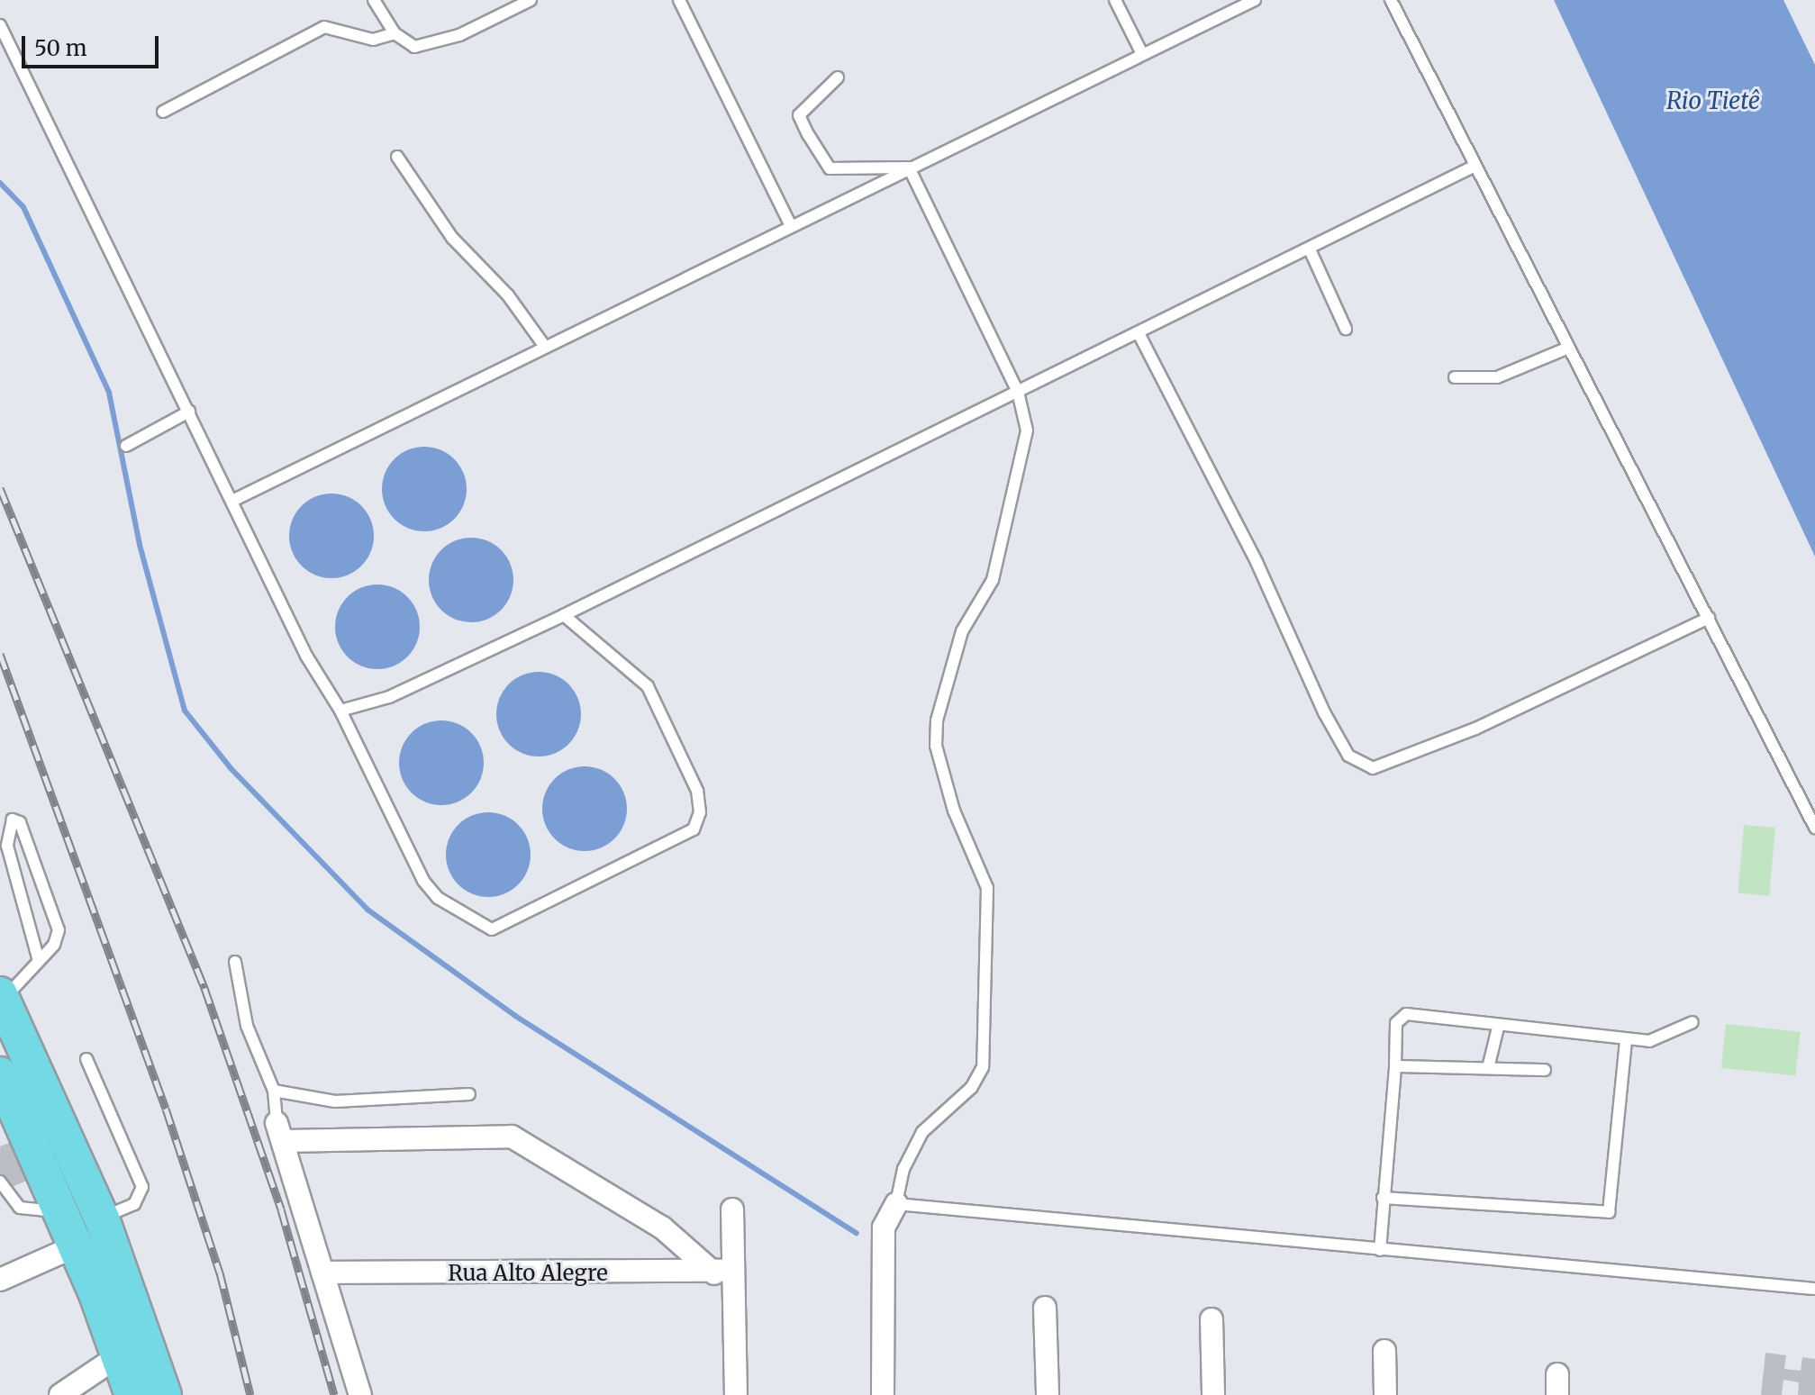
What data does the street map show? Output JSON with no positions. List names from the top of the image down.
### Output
{
  "streets": {
    "street": ["Rua Alto Alegre"]
  },
  "water": ["Rio Tietê"],
  "scale_bar": "50 m"
}
